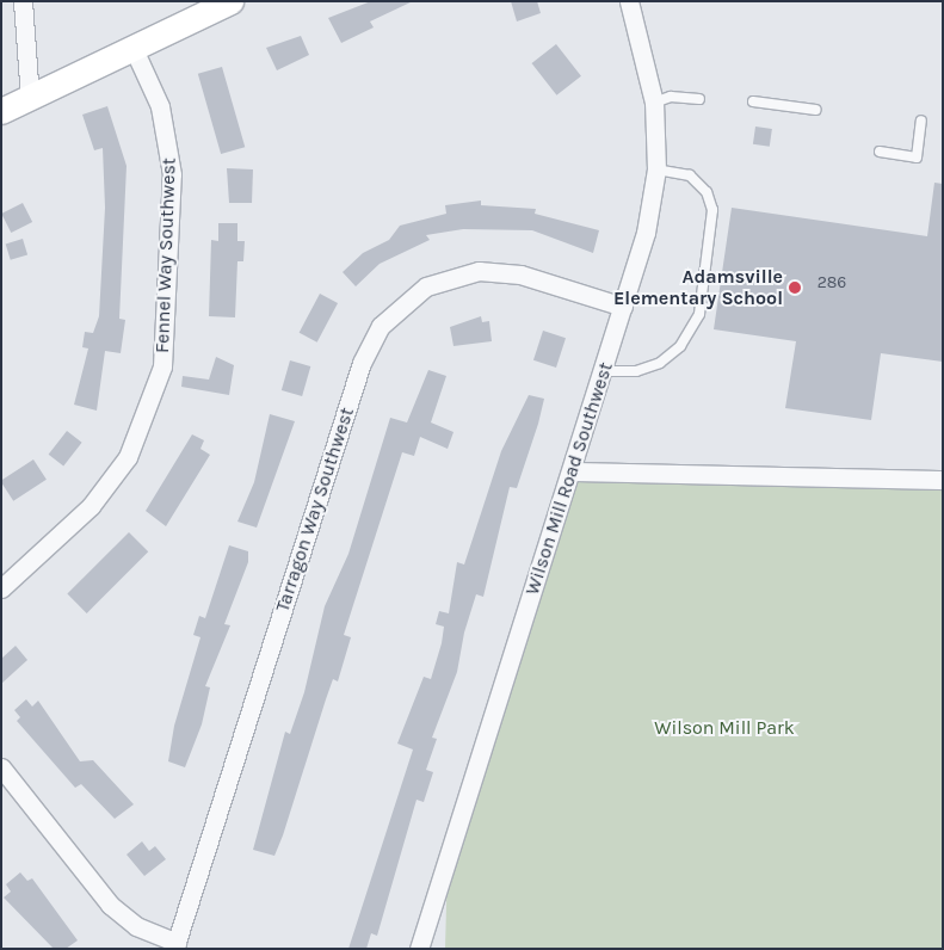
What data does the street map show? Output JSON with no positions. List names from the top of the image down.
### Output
{
  "streets": {
    "street": ["Fennel Way Southwest", "Wilson Mill Road Southwest", "Tarragon Way Southwest"]
  },
  "crossings": [
    ["Wilson Mill Road Southwest", "Tarragon Way Southwest"]
  ],
  "parks": ["Wilson Mill Park"],
  "places": ["Adamsville Elementary School"],
  "house_numbers": ["286"]
}
